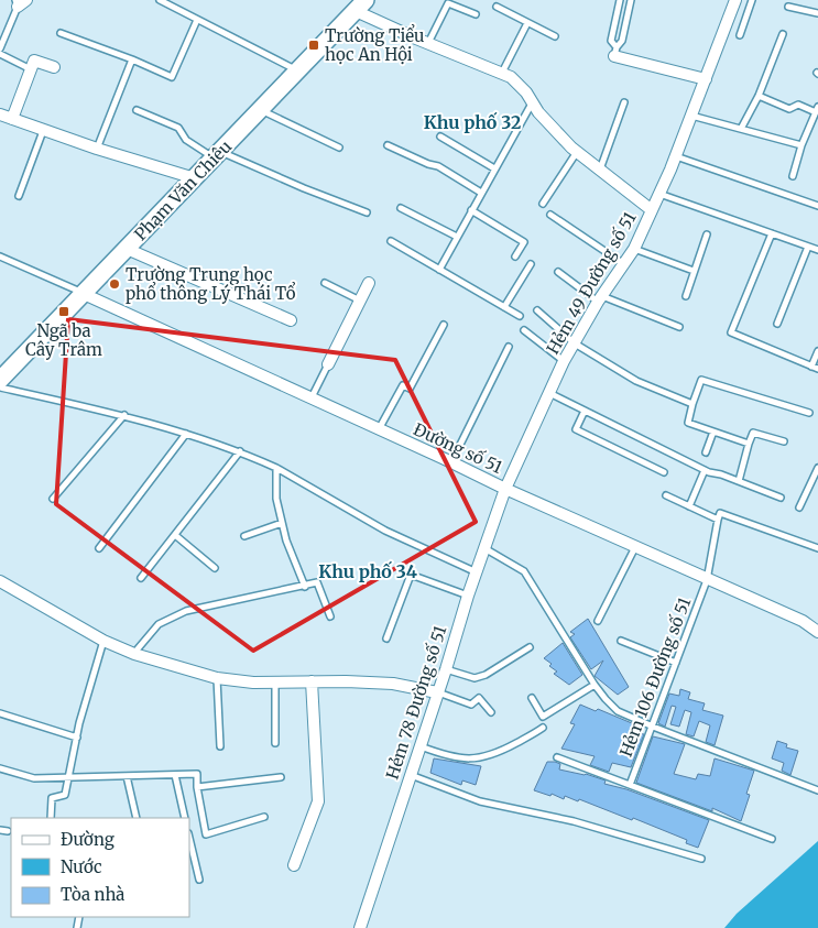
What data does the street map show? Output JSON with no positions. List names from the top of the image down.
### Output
{
  "streets": {
    "main road": ["Phạm Văn Chiêu"],
    "street": ["Hẻm 49 Đường số 51", "Đường số 51", "Hẻm 78 Đường số 51"],
    "lane": ["Hẻm 106 Đường số 51"]
  },
  "crossings": [
    ["Phạm Văn Chiêu", "Đường số 51"],
    ["Hẻm 49 Đường số 51", "Đường số 51"],
    ["Hẻm 49 Đường số 51", "Hẻm 78 Đường số 51"],
    ["Đường số 51", "Hẻm 106 Đường số 51"],
    ["Đường số 51", "Hẻm 78 Đường số 51"]
  ],
  "districts": ["Khu phố 32", "Khu phố 34"],
  "places": {
    "transit": ["Trường Tiểu học An Hội", "Ngã ba Cây Trâm"],
    "other": ["Trường Trung học phổ thông Lý Thái Tổ"]
  },
  "legend": ["Đường", "Nước", "Tòa nhà"]
}
